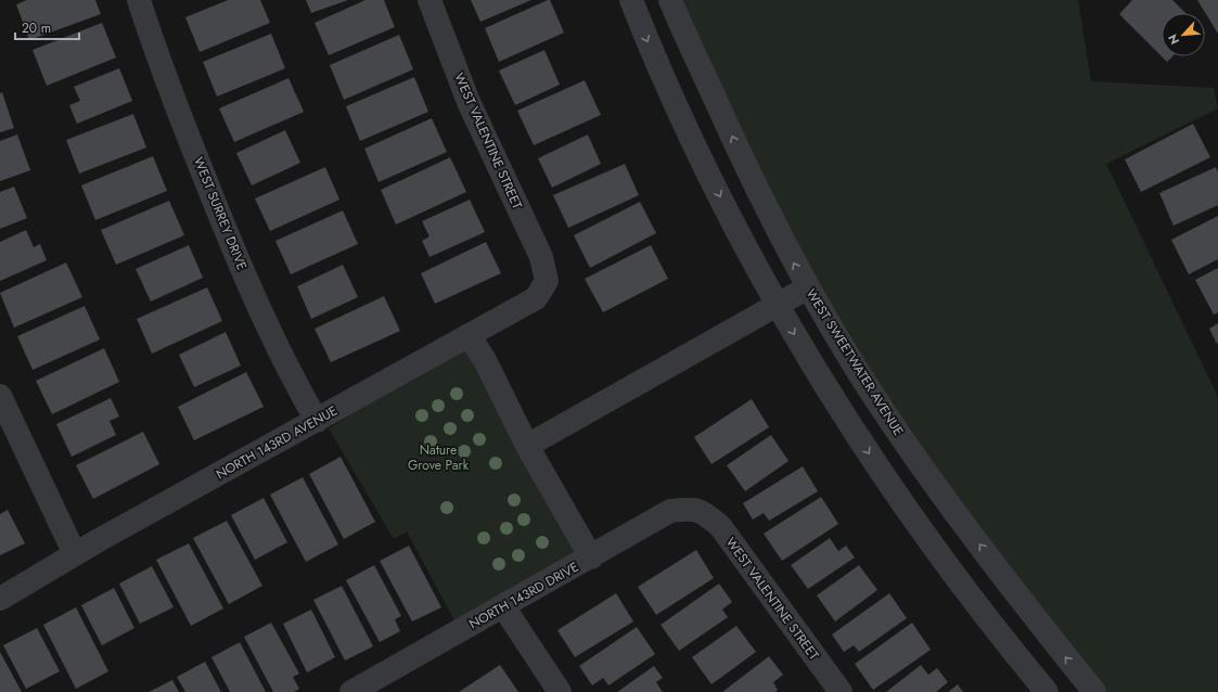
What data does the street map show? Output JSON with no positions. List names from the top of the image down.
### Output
{
  "streets": {
    "street": [
      "WEST VALENTINE STREET",
      "WEST SURREY DRIVE",
      "WEST SWEETWATER AVENUE",
      "NORTH 143RD AVENUE",
      "NORTH 143RD DRIVE"
    ]
  },
  "crossings": [
    ["WEST VALENTINE STREET", "NORTH 143RD AVENUE"],
    ["WEST VALENTINE STREET", "NORTH 143RD DRIVE"],
    ["WEST SURREY DRIVE", "NORTH 143RD AVENUE"]
  ],
  "parks": ["Nature Grove Park"],
  "scale_bar": "20 m",
  "north": "bottom left"
}
